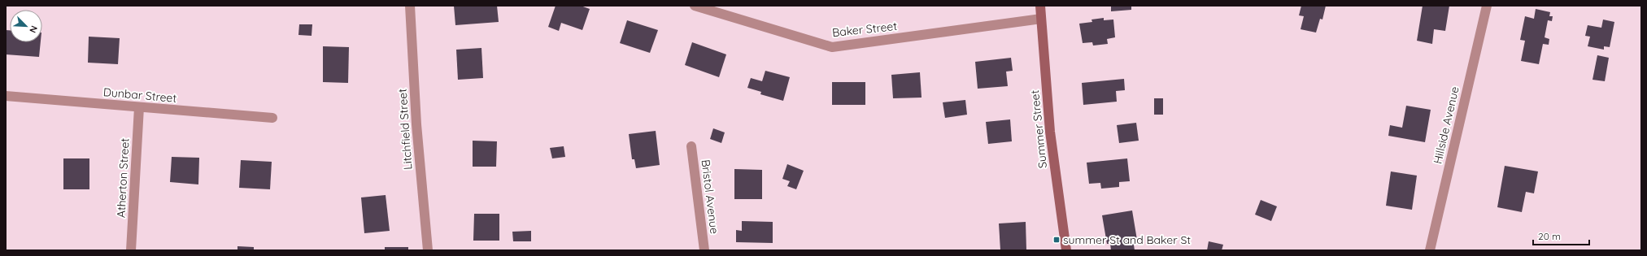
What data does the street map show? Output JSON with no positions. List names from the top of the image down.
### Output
{
  "streets": {
    "street": [
      "Baker Street",
      "Dunbar Street",
      "Hillside Avenue",
      "Litchfield Street",
      "Summer Street",
      "Atherton Street",
      "Bristol Avenue"
    ]
  },
  "crossings": [
    ["Baker Street", "Summer Street"],
    ["Dunbar Street", "Atherton Street"]
  ],
  "places": {
    "transit": ["summer St and Baker St"]
  },
  "scale_bar": "20 m",
  "north": "bottom right"
}
